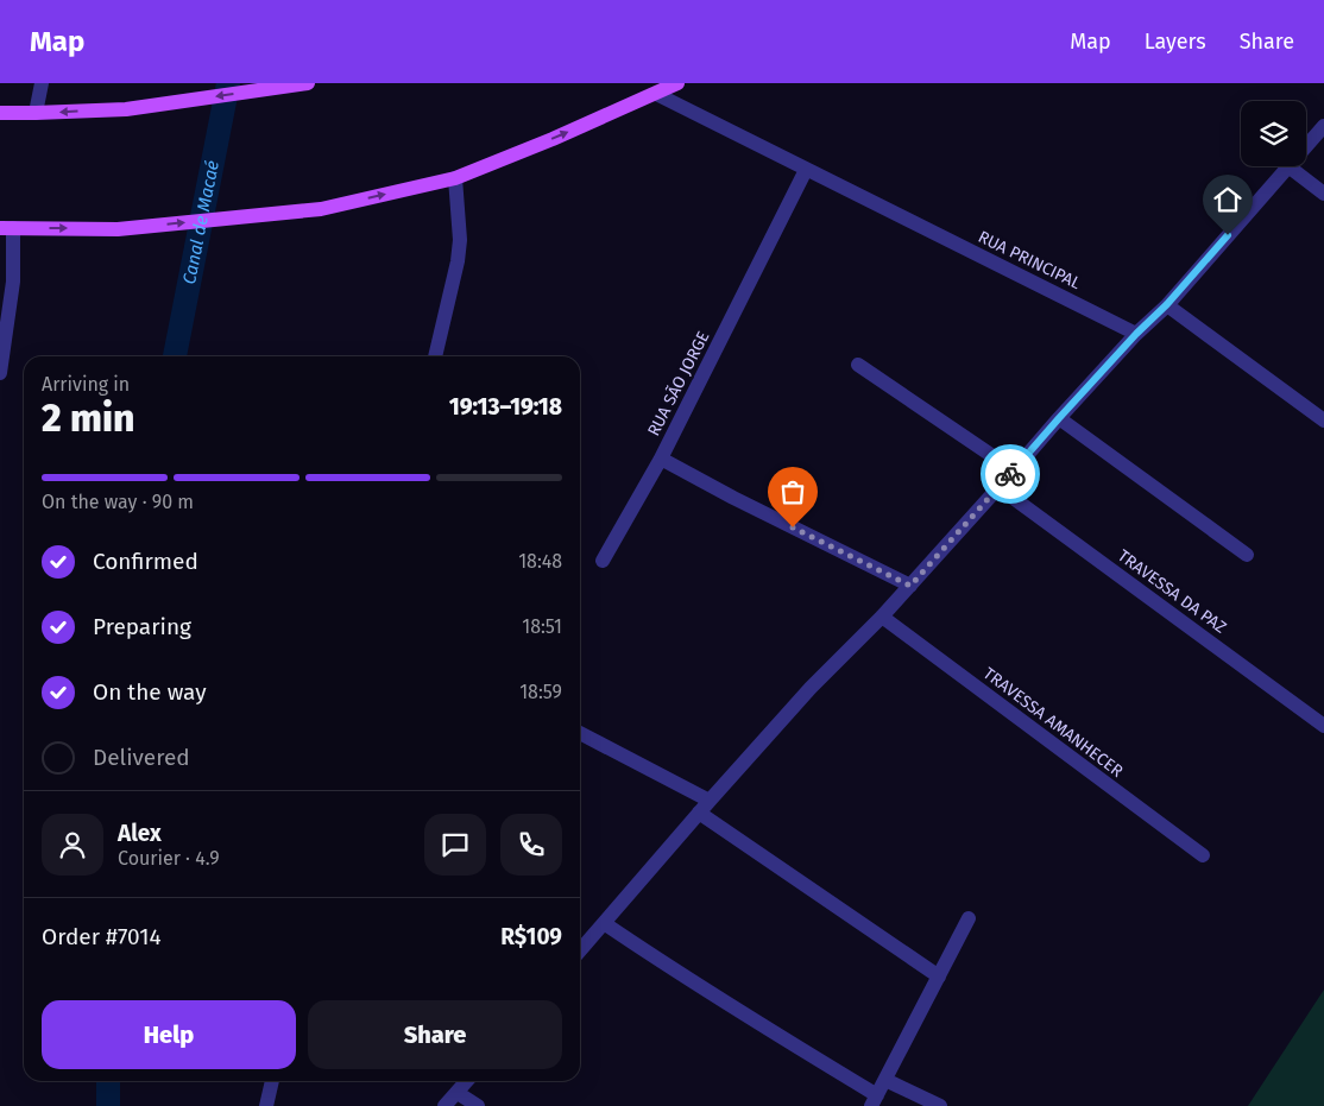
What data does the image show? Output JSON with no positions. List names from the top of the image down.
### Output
{
  "streets": {
    "street": [
      "RUA PRINCIPAL",
      "RUA SÃO JORGE",
      "TRAVESSA DA PAZ",
      "TRAVESSA AMANHECER"
    ]
  },
  "crossings": [
    ["RUA PRINCIPAL", "RUA SÃO JORGE"]
  ],
  "water": ["Canal de Macaé"],
  "page": {
    "header": "Map",
    "nav": ["Map", "Layers", "Share"],
    "heading": ["2 min", "Arriving in", "19:13–19:18"],
    "panel": [
      "Alex",
      "Courier · 4.9",
      "Order #7014",
      "R$109"
    ],
    "bar": "On the way · 90 m",
    "list": [
      ["Confirmed", "18:48"],
      ["Preparing", "18:51"],
      ["On the way", "18:59"],
      "Delivered"
    ],
    "buttons": ["Help", "Share"]
  }
}
